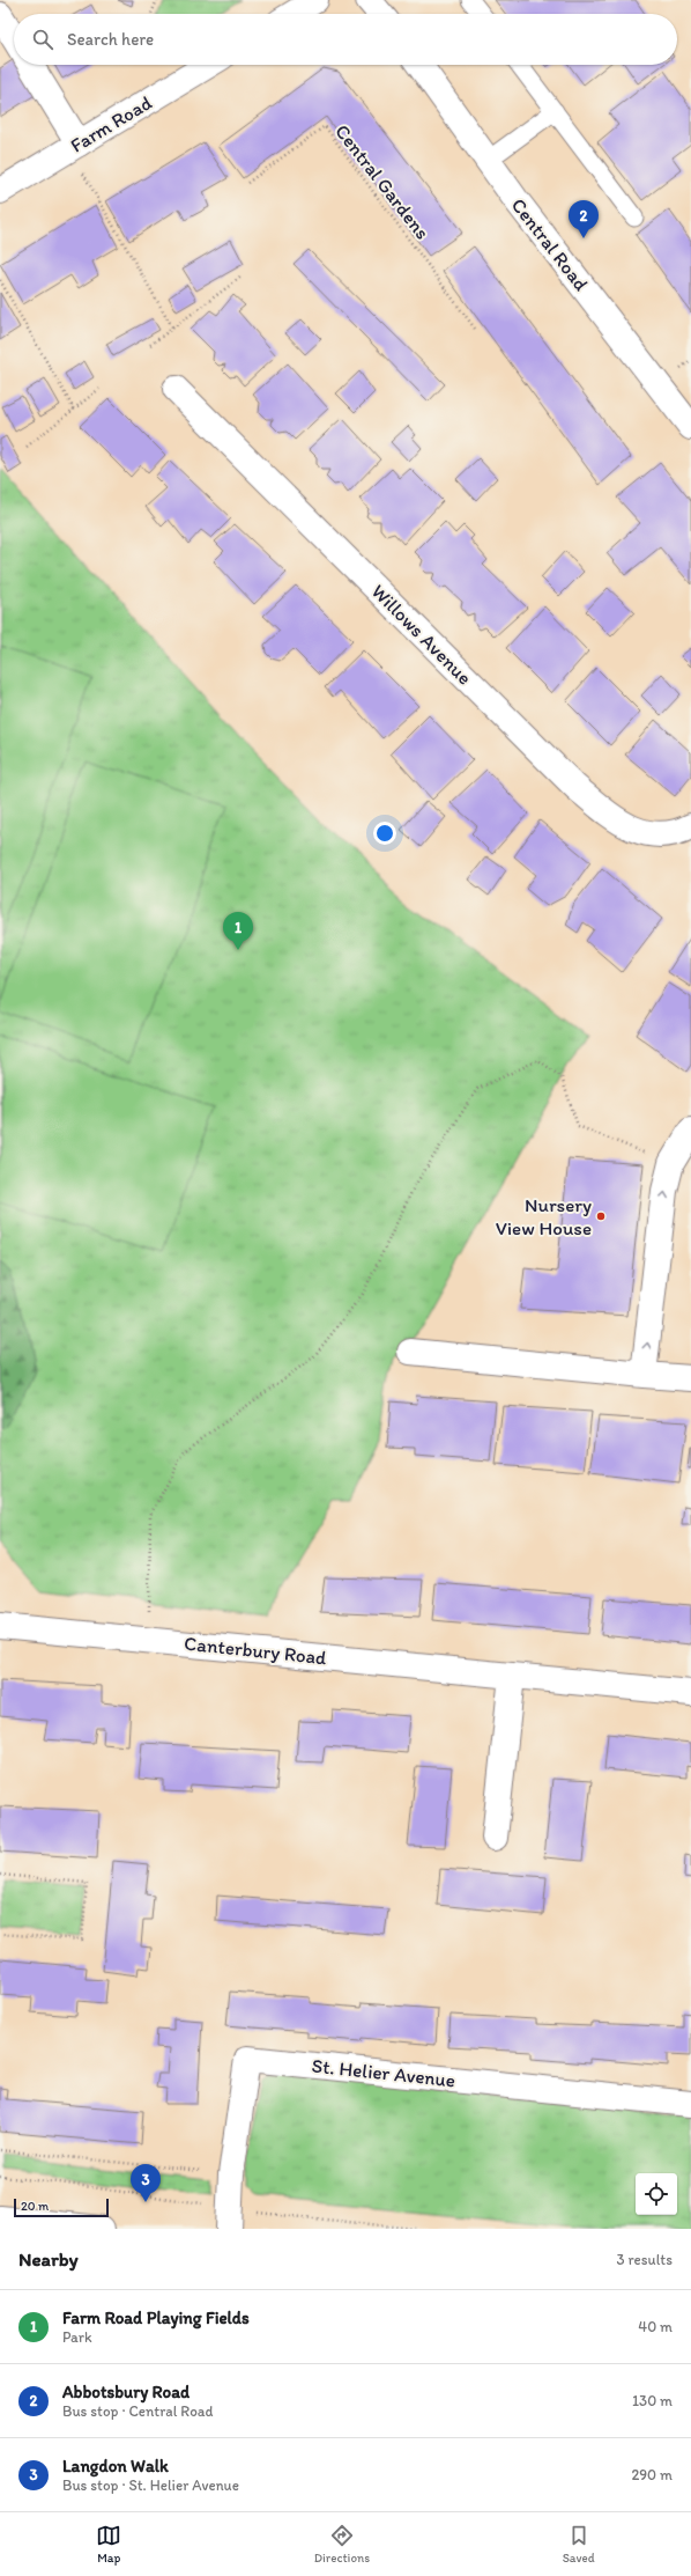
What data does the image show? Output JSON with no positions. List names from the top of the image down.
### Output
{
  "streets": {
    "main road": [
      "Farm Road",
      "Central Road",
      "Willows Avenue",
      "Canterbury Road",
      "St. Helier Avenue"
    ],
    "path": ["Central Gardens"]
  },
  "places": ["Nursery View House"],
  "scale_bar": "20 m",
  "page": {
    "search": "Search here",
    "pins": ["2", "1", "3"],
    "scale": "20 m",
    "heading": ["Nearby", "3 results"],
    "list": [
      {
        "mark": "1",
        "name": "Farm Road Playing Fields",
        "note": "Park",
        "value": "40 m"
      },
      {
        "mark": "2",
        "name": "Abbotsbury Road",
        "note": "Bus stop · Central Road",
        "value": "130 m"
      },
      {
        "mark": "3",
        "name": "Langdon Walk",
        "note": "Bus stop · St. Helier Avenue",
        "value": "290 m"
      }
    ],
    "nav": ["Map", "Directions", "Saved"]
  }
}
